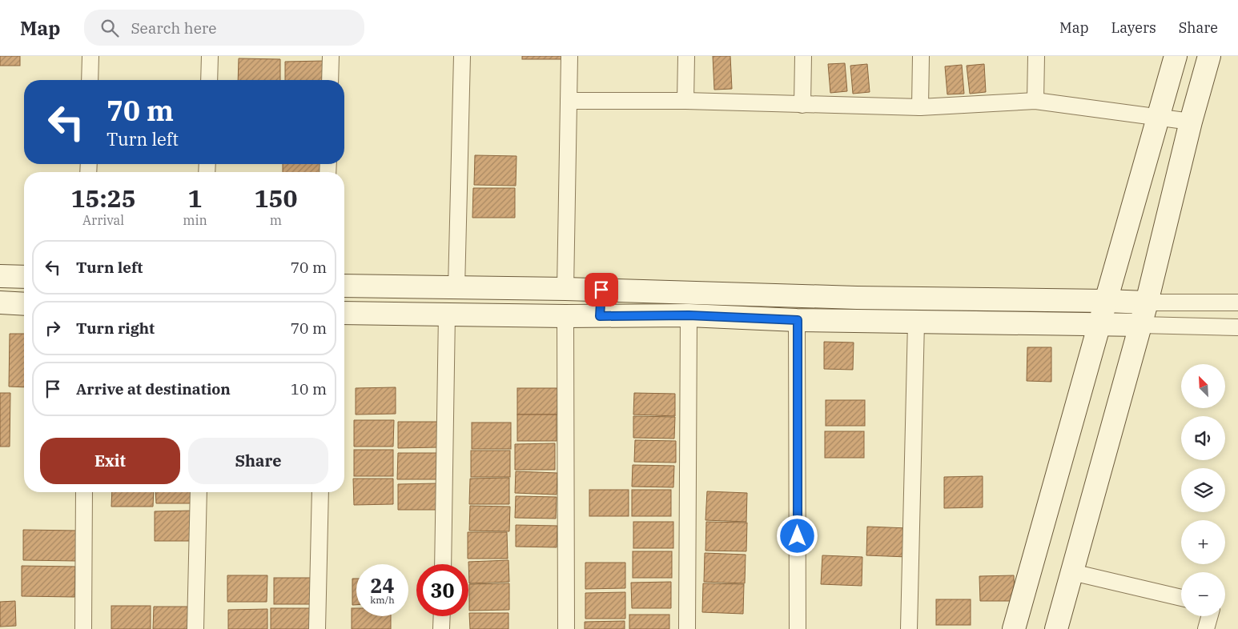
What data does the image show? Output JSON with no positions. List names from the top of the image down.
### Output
{
  "north": "top left",
  "page": {
    "header": "Map",
    "search": "Search here",
    "nav": ["Map", "Layers", "Share"],
    "turn": ["70 m", "Turn left"],
    "eta": [
      "15:25",
      "Arrival",
      "1",
      "min",
      "150",
      "m"
    ],
    "list": [
      {
        "name": "Turn left",
        "value": "70 m"
      },
      {
        "name": "Turn right",
        "value": "70 m"
      },
      {
        "name": "Arrive at destination",
        "value": "10 m"
      }
    ],
    "map_buttons": ["+", "−"],
    "buttons": ["Exit", "Share"],
    "speed": "24 km/h",
    "limit": "30"
  }
}
